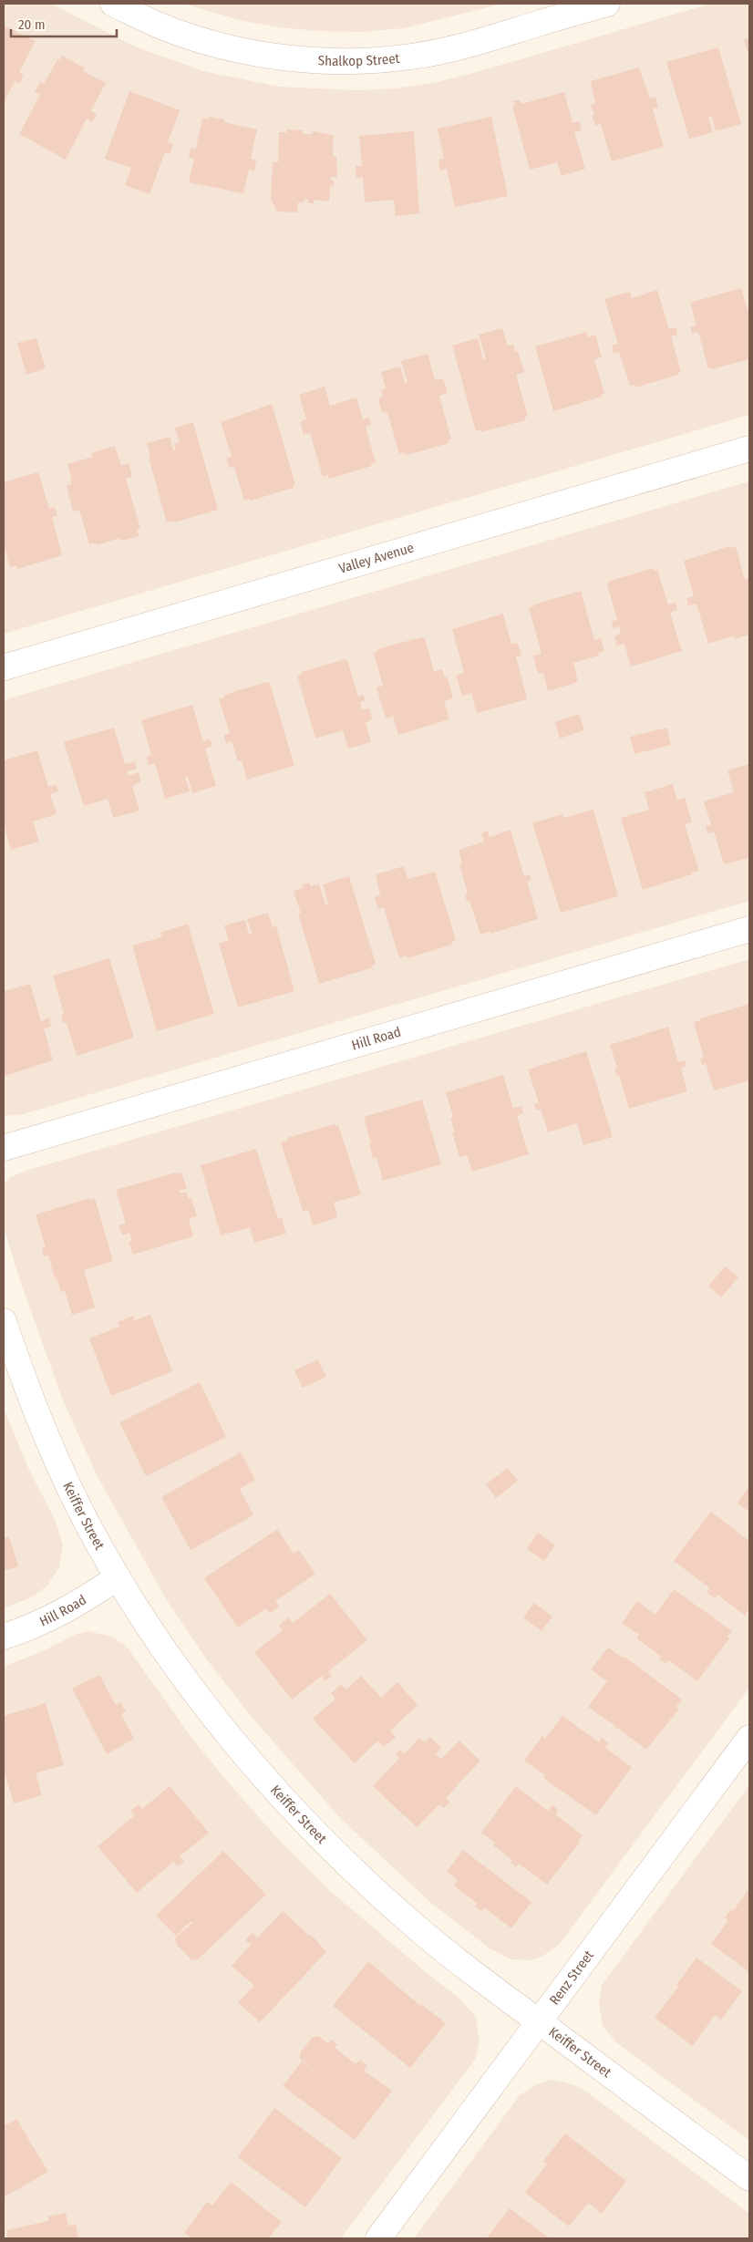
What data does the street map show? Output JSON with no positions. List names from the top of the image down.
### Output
{
  "streets": {
    "street": [
      "Shalkop Street",
      "Valley Avenue",
      "Hill Road",
      "Keiffer Street",
      "Renz Street"
    ]
  },
  "crossings": [
    ["Hill Road", "Keiffer Street"],
    ["Keiffer Street", "Renz Street"]
  ],
  "scale_bar": "20 m"
}
